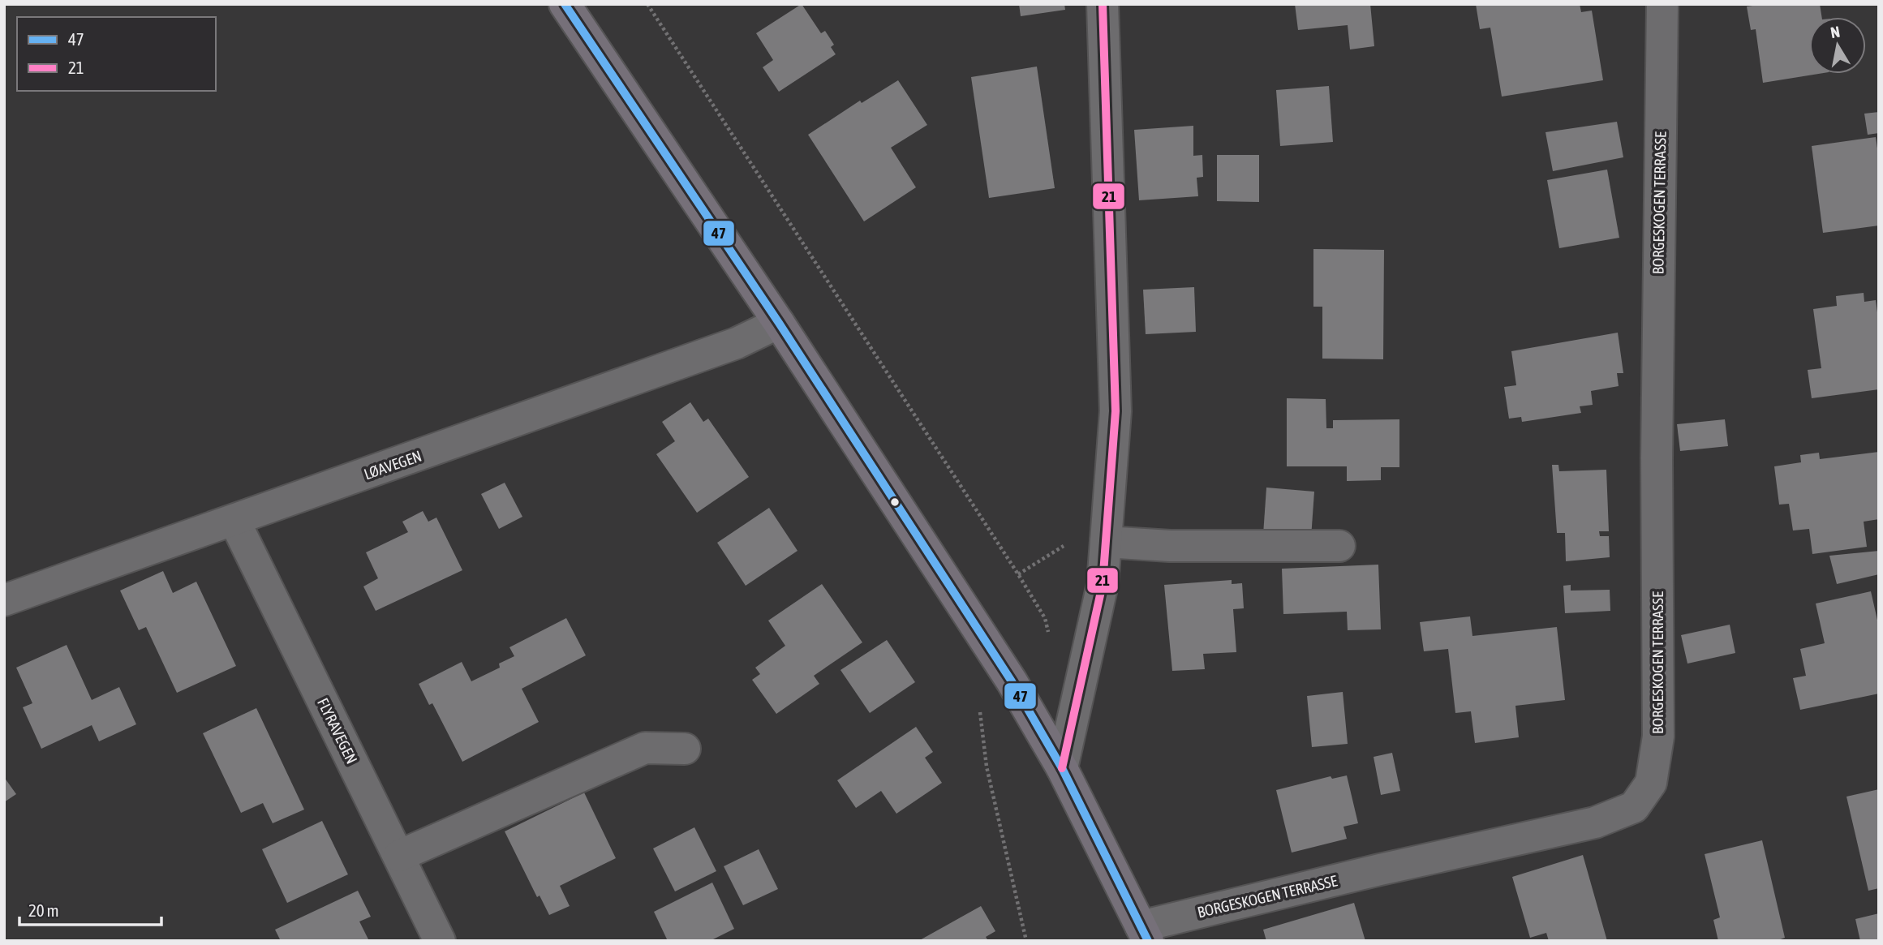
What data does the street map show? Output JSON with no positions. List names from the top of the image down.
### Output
{
  "streets": {
    "street": ["BORGESKOGEN TERRASSE", "LØAVEGEN", "FLYRAVEGEN"]
  },
  "crossings": [
    ["LØAVEGEN", "FLYRAVEGEN"]
  ],
  "lines": ["transit line 47", "transit line 21"],
  "legend": ["47", "21"],
  "scale_bar": "20 m",
  "north": "top"
}
